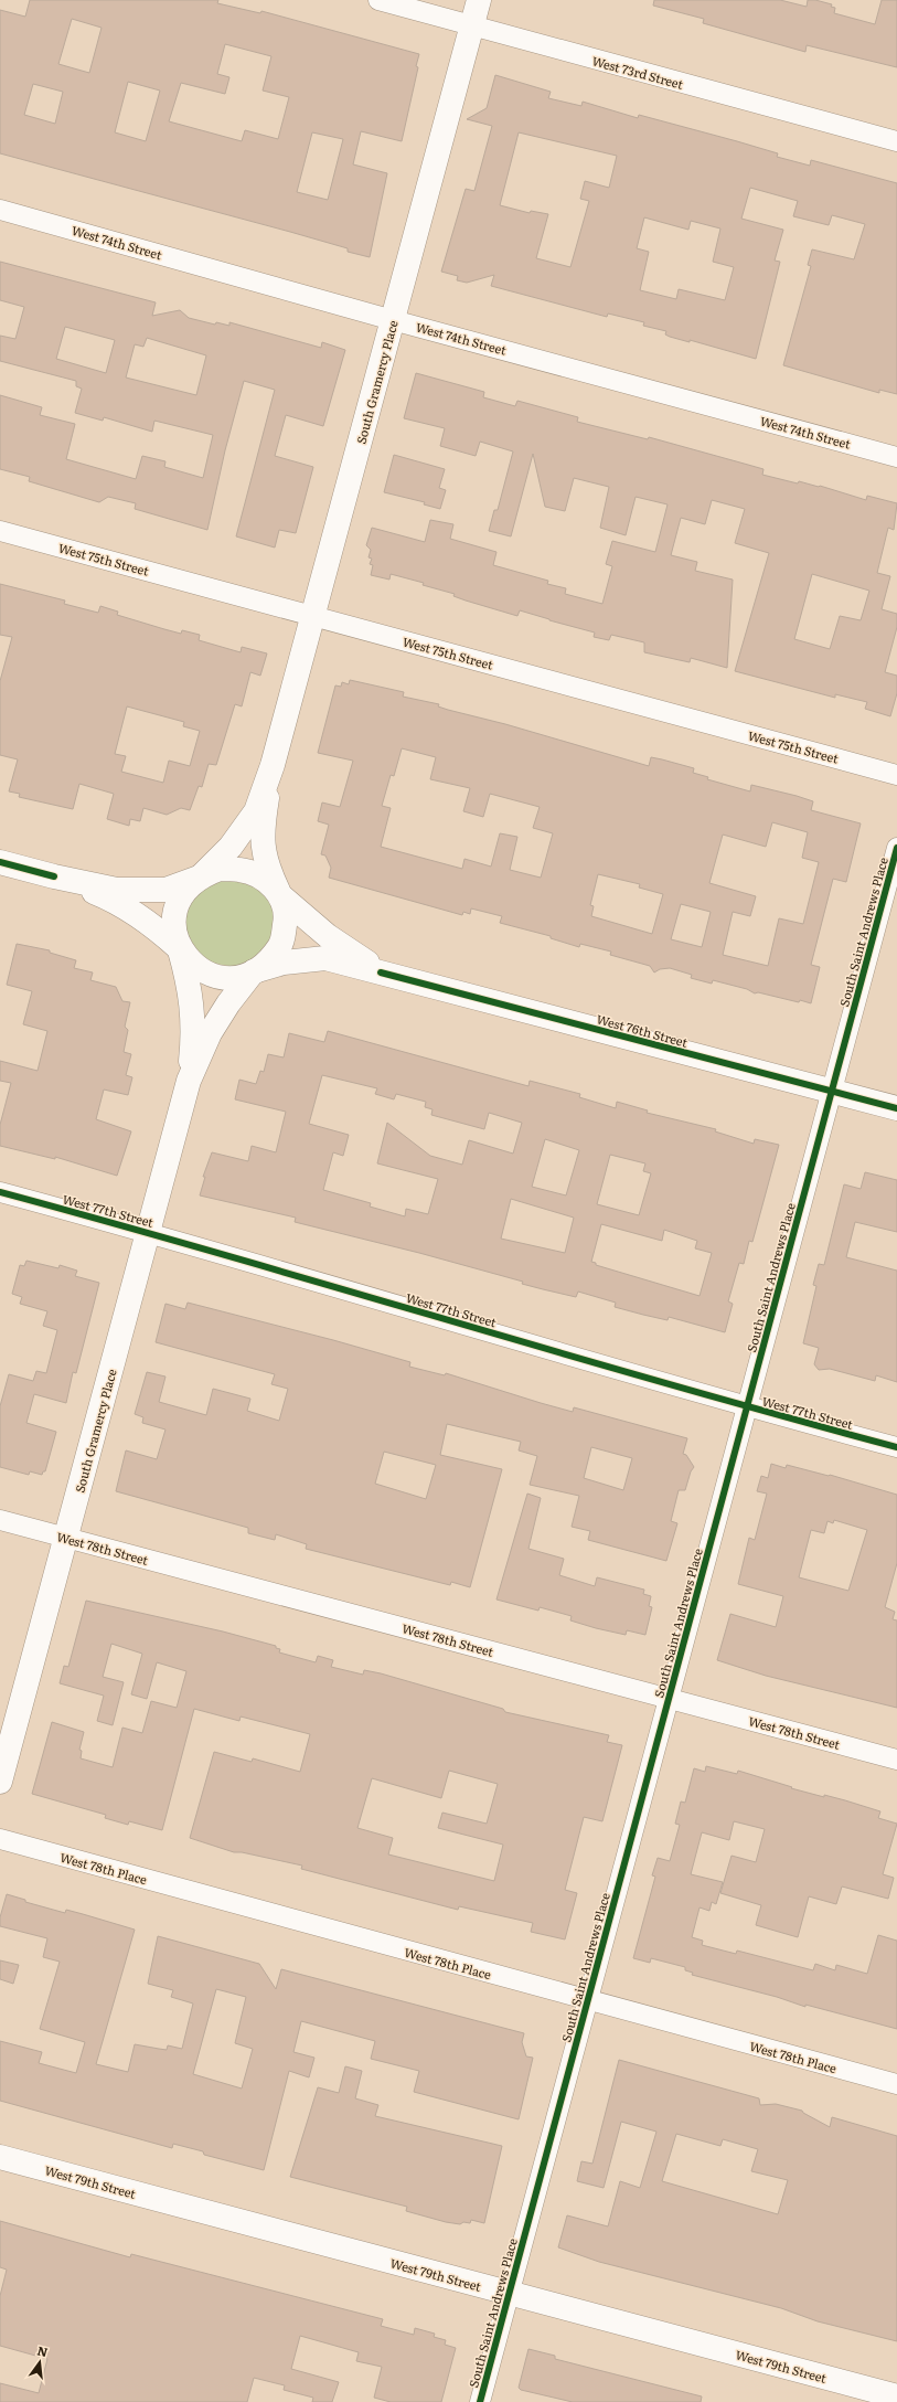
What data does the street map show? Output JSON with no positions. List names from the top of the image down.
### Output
{
  "streets": {
    "street": [
      "West 73rd Street",
      "West 74th Street",
      "South Gramercy Place",
      "West 75th Street",
      "South Saint Andrews Place",
      "West 76th Street",
      "West 77th Street",
      "West 78th Street",
      "West 78th Place",
      "West 79th Street"
    ]
  },
  "crossings": [
    ["West 73rd Street", "South Gramercy Place"],
    ["West 74th Street", "South Gramercy Place"],
    ["South Gramercy Place", "West 75th Street"],
    ["South Gramercy Place", "West 76th Street"],
    ["South Gramercy Place", "West 77th Street"],
    ["South Gramercy Place", "West 78th Street"],
    ["South Saint Andrews Place", "West 76th Street"],
    ["South Saint Andrews Place", "West 77th Street"],
    ["South Saint Andrews Place", "West 78th Street"],
    ["South Saint Andrews Place", "West 78th Place"],
    ["South Saint Andrews Place", "West 79th Street"]
  ],
  "north": "top"
}
